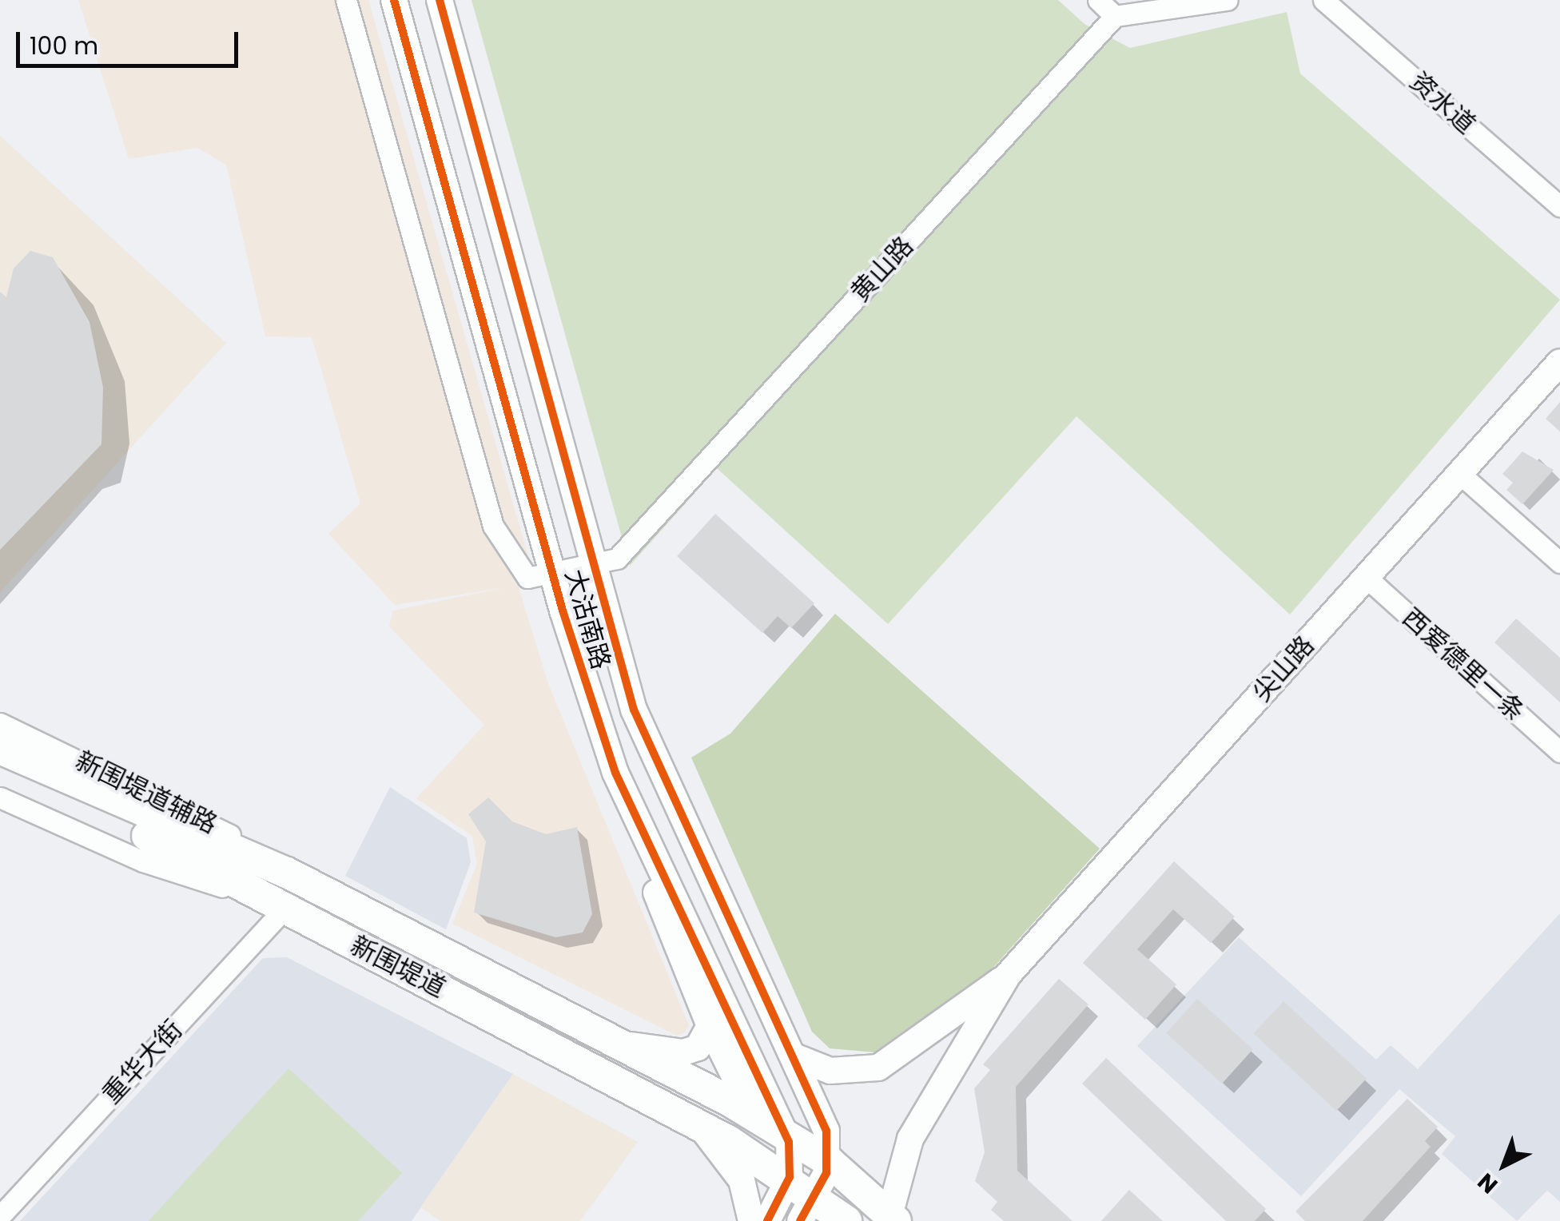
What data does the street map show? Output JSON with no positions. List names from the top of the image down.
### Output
{
  "streets": {
    "highway": ["新围堤道"],
    "main road": ["大沽南路", "尖山路"],
    "street": [
      "资水道",
      "黄山路",
      "西爱德里一条",
      "新围堤道辅路",
      "重华大街"
    ]
  },
  "crossings": [
    ["黄山路", "大沽南路"],
    ["大沽南路", "尖山路"],
    ["大沽南路", "新围堤道"],
    ["西爱德里一条", "尖山路"],
    ["尖山路", "新围堤道"],
    ["新围堤道辅路", "新围堤道"],
    ["新围堤道", "重华大街"]
  ],
  "scale_bar": "100 m",
  "north": "bottom left"
}
